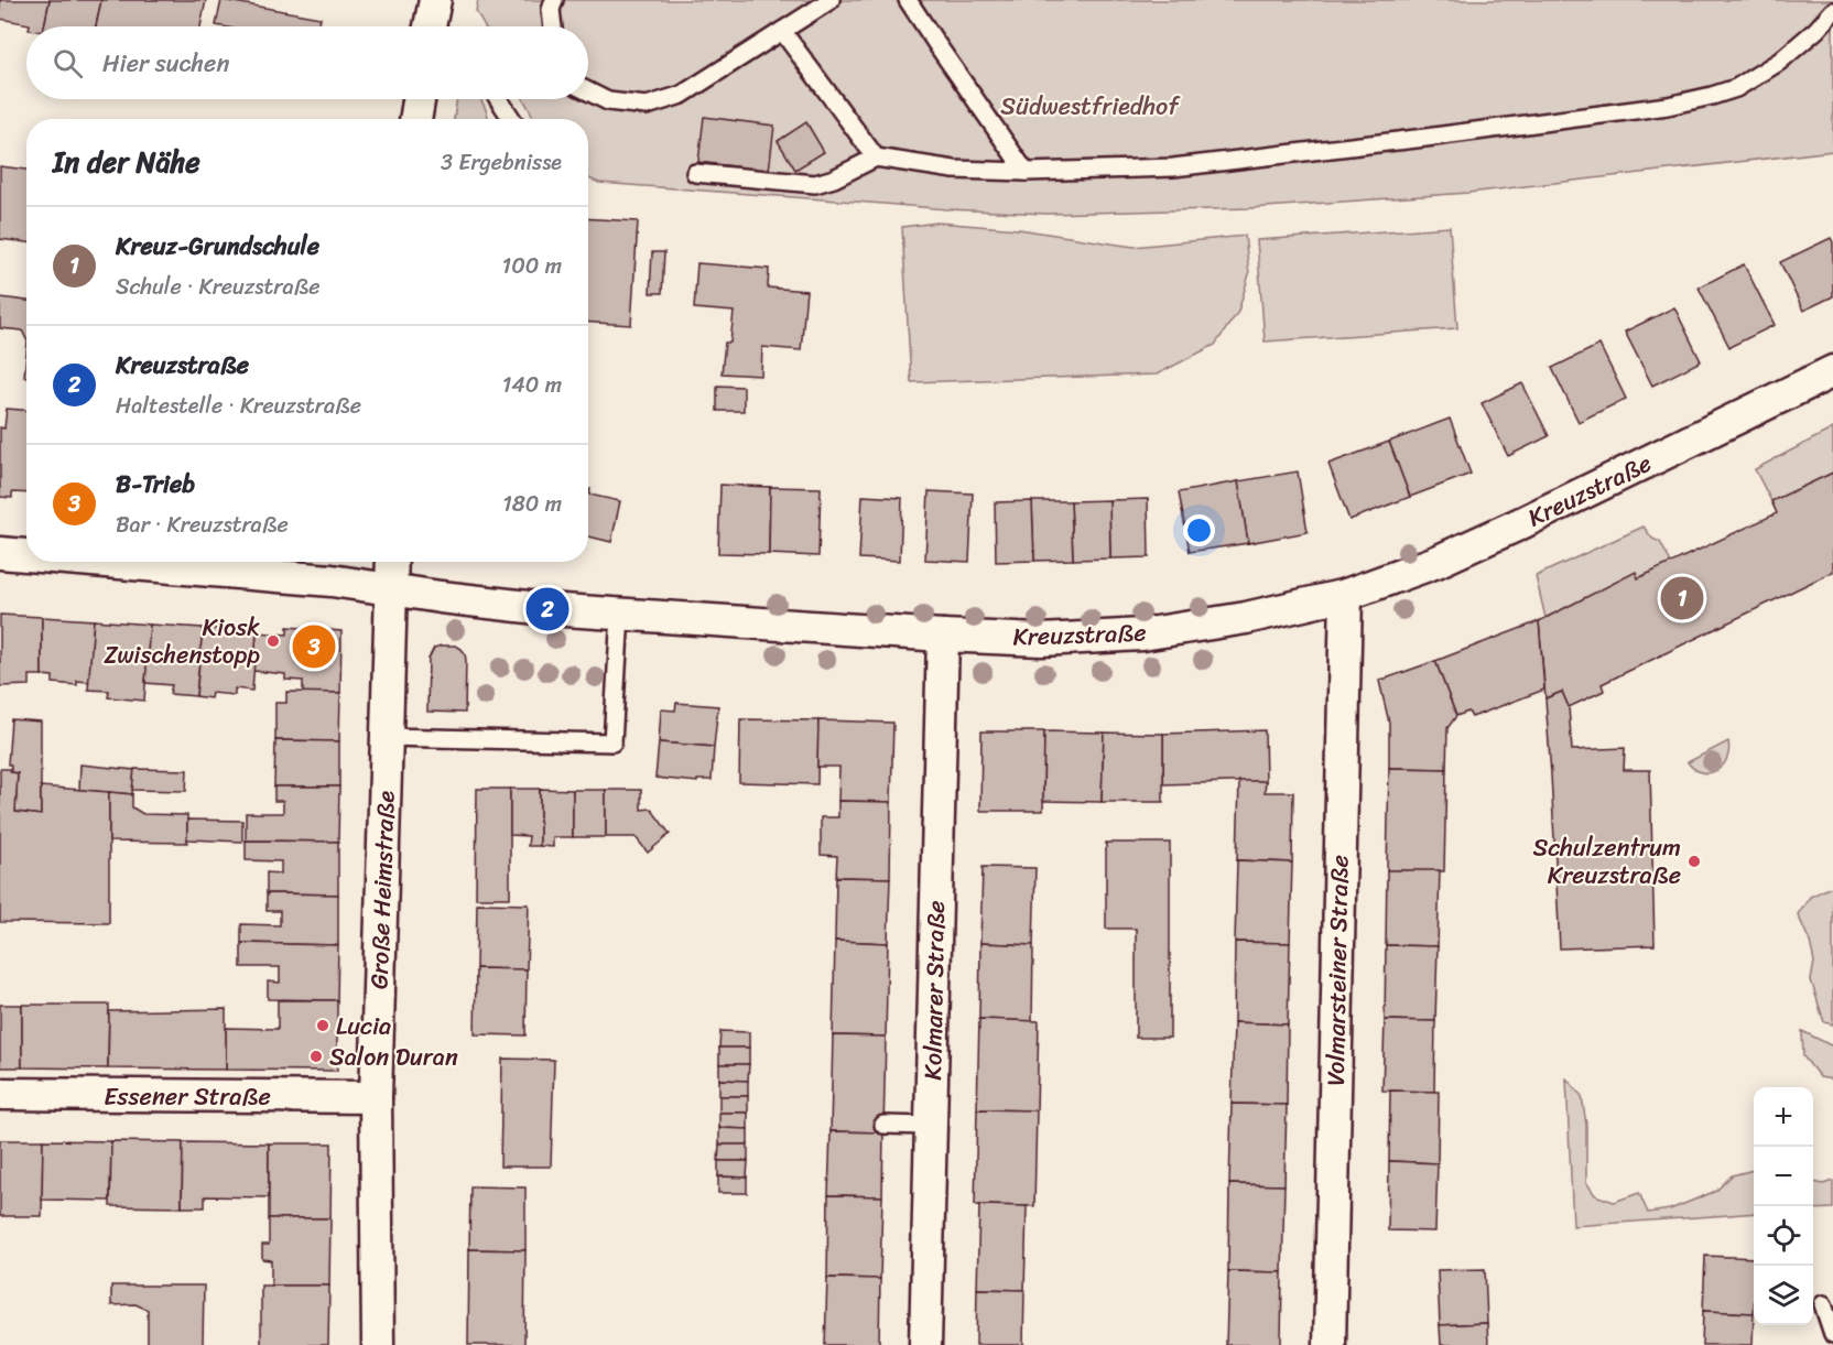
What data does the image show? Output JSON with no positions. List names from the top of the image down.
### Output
{
  "streets": {
    "street": [
      "Kreuzstraße",
      "Große Heimstraße",
      "Volmarsteiner Straße",
      "Kolmarer Straße",
      "Essener Straße"
    ]
  },
  "crossings": [
    ["Kreuzstraße", "Große Heimstraße"],
    ["Kreuzstraße", "Volmarsteiner Straße"],
    ["Kreuzstraße", "Kolmarer Straße"],
    ["Große Heimstraße", "Essener Straße"]
  ],
  "parks": ["Südwestfriedhof"],
  "places": [
    "Kiosk Zwischenstopp",
    "Schulzentrum Kreuzstraße",
    "Lucia",
    "Salon Duran"
  ],
  "page": {
    "search": "Hier suchen",
    "heading": ["In der Nähe", "3 Ergebnisse"],
    "list": [
      {
        "mark": "1",
        "name": "Kreuz-Grundschule",
        "note": "Schule · Kreuzstraße",
        "value": "100 m"
      },
      {
        "mark": "2",
        "name": "Kreuzstraße",
        "note": "Haltestelle · Kreuzstraße",
        "value": "140 m"
      },
      {
        "mark": "3",
        "name": "B-Trieb",
        "note": "Bar · Kreuzstraße",
        "value": "180 m"
      }
    ],
    "pins": ["1", "2", "3"],
    "map_buttons": ["+", "−"]
  }
}
